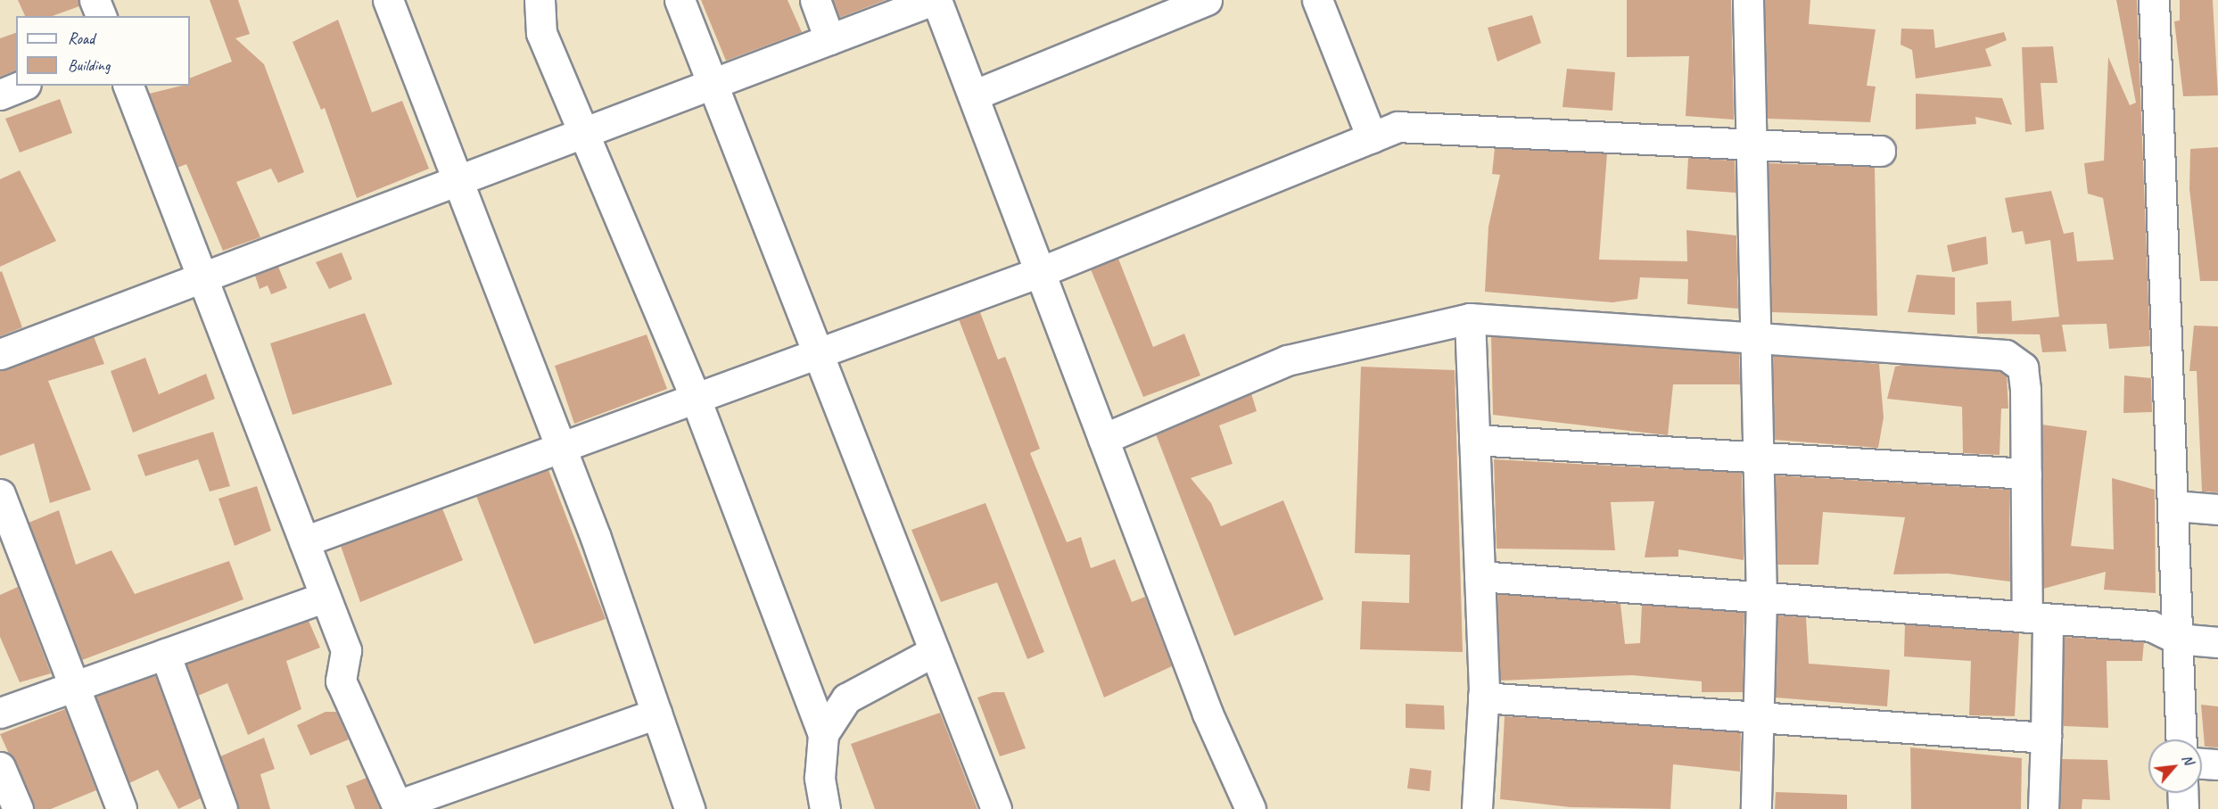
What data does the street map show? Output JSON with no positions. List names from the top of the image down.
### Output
{
  "legend": ["Road", "Building"],
  "north": "top right"
}
